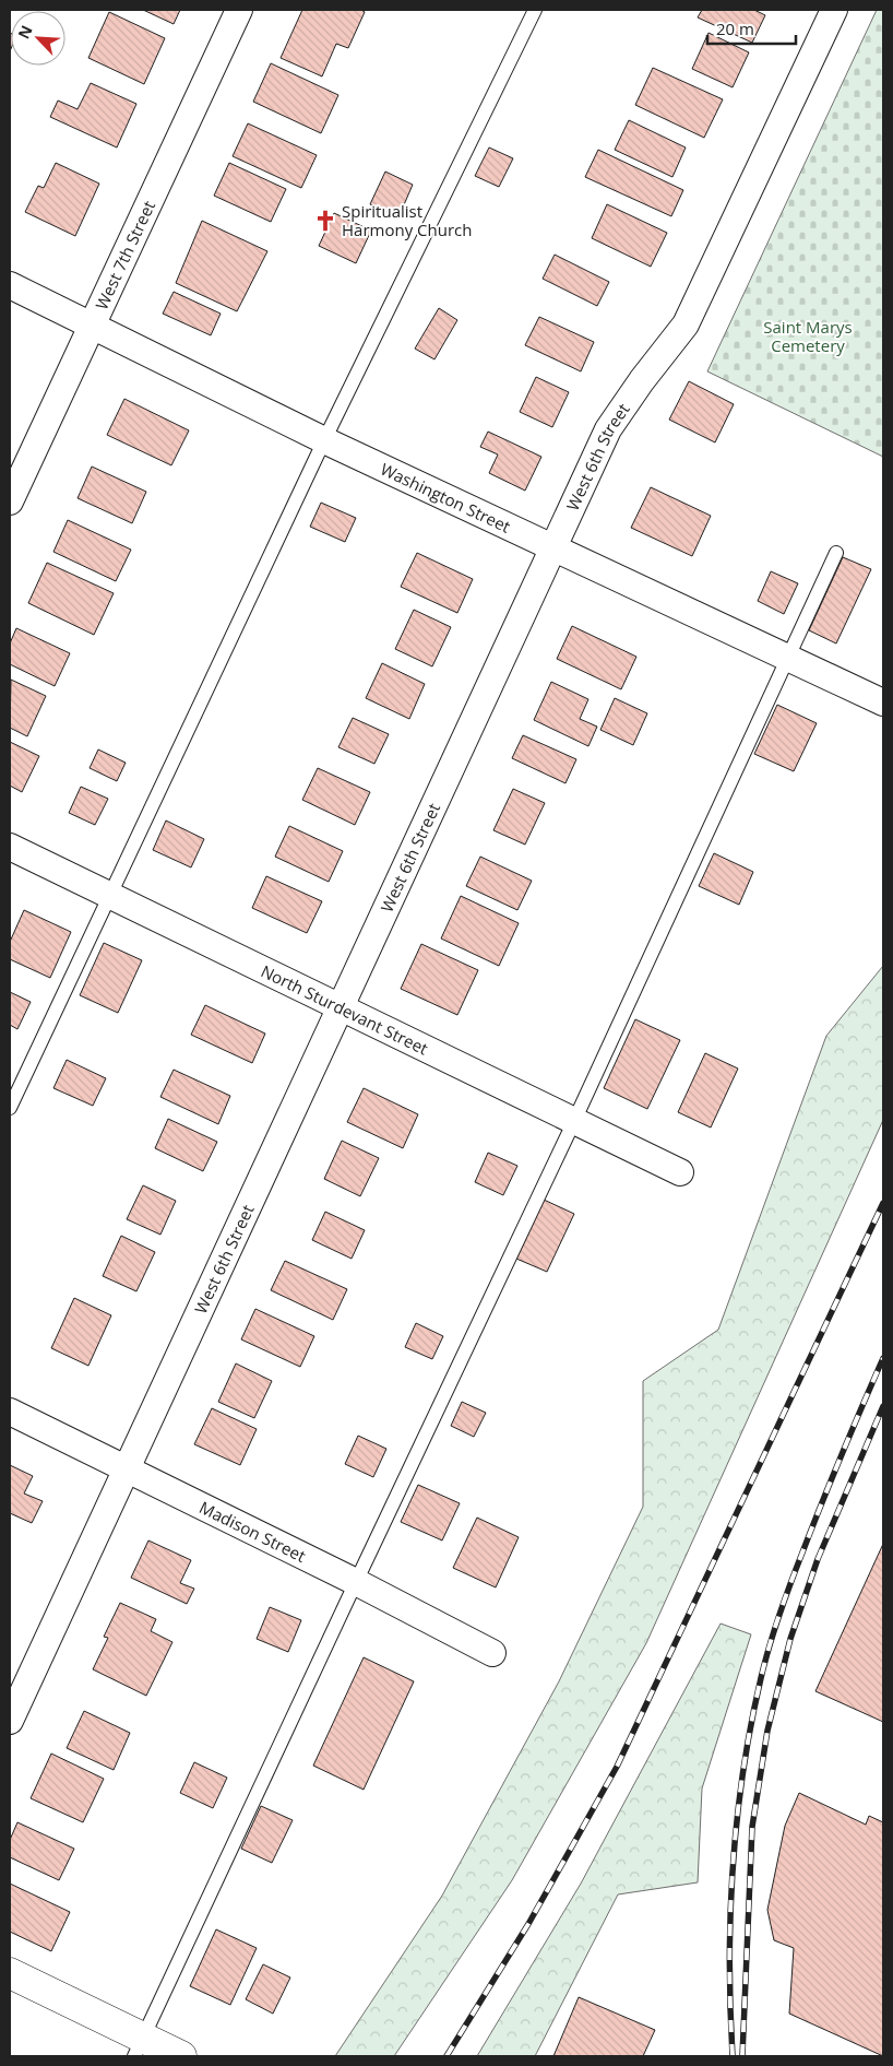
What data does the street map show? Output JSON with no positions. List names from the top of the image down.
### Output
{
  "streets": {
    "street": [
      "West 7th Street",
      "West 6th Street",
      "Washington Street",
      "North Sturdevant Street",
      "Madison Street"
    ]
  },
  "crossings": [
    ["West 7th Street", "Washington Street"],
    ["West 6th Street", "Washington Street"],
    ["West 6th Street", "North Sturdevant Street"],
    ["West 6th Street", "Madison Street"]
  ],
  "parks": ["Saint Marys Cemetery"],
  "places": {
    "church": ["Spiritualist Harmony Church"]
  },
  "scale_bar": "20 m",
  "north": "top left"
}
